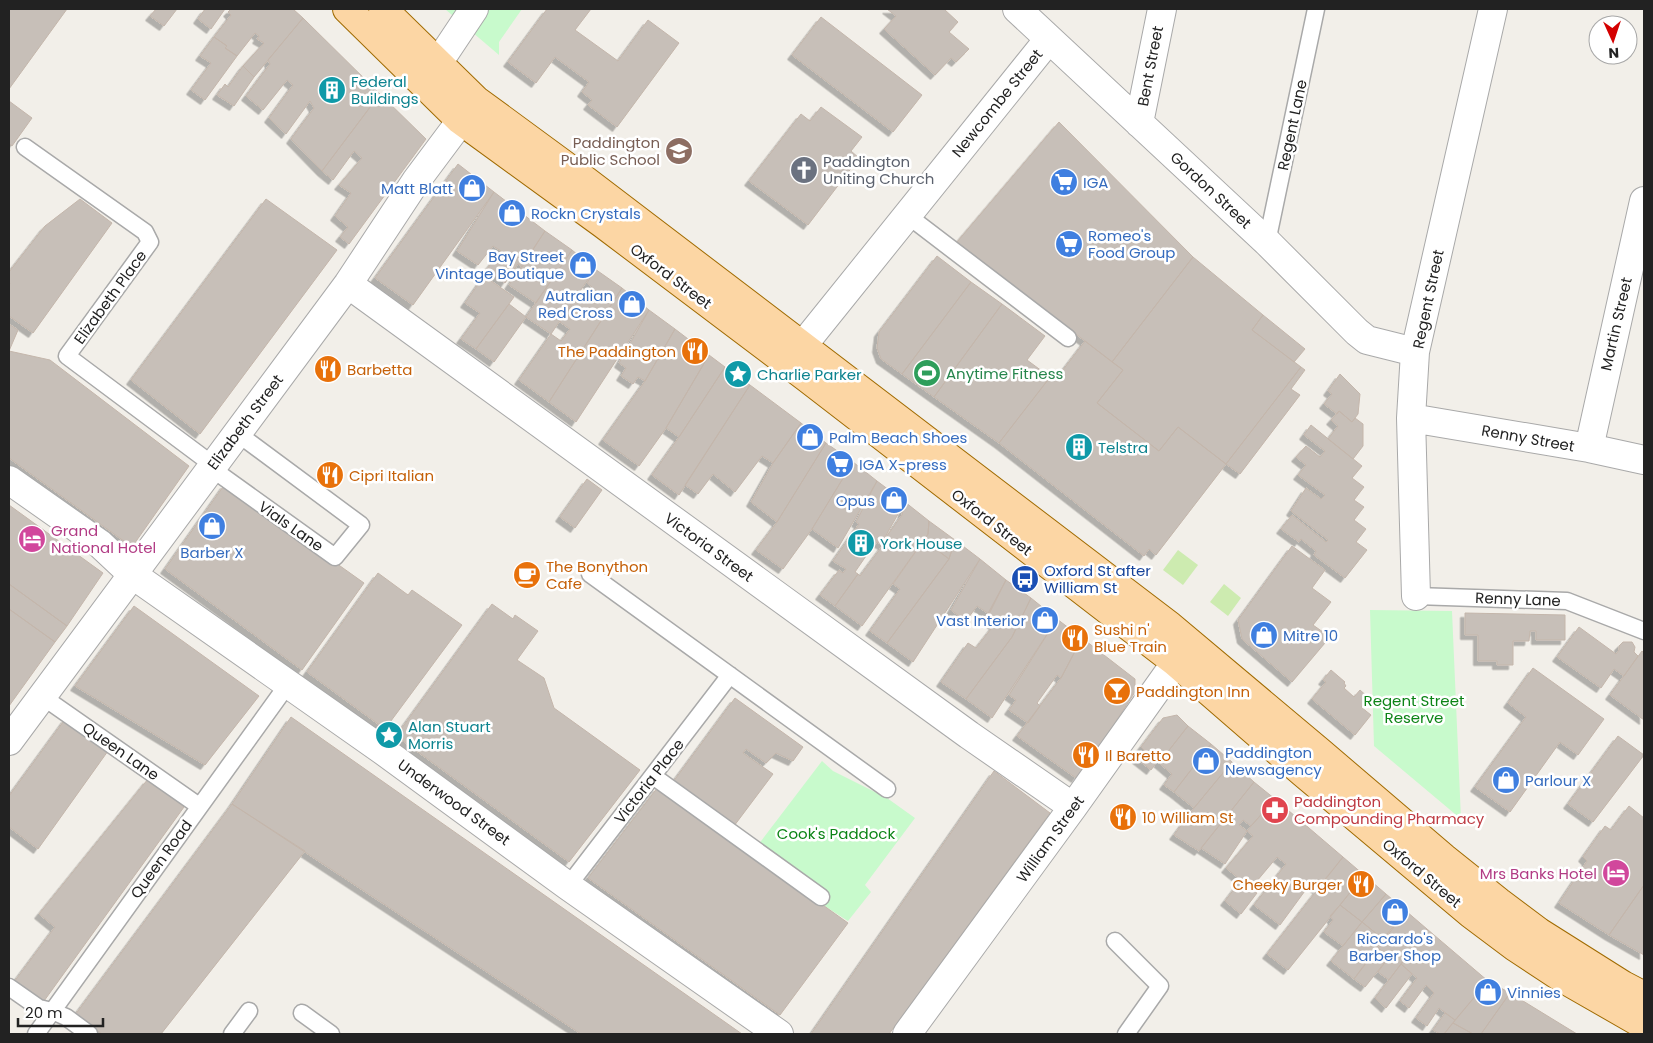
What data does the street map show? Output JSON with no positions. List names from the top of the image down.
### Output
{
  "streets": {
    "main road": ["Oxford Street"],
    "street": [
      "Bent Street",
      "Newcombe Street",
      "Gordon Street",
      "Regent Street",
      "Martin Street",
      "Elizabeth Street",
      "Renny Street",
      "Victoria Street",
      "Underwood Street",
      "William Street"
    ],
    "lane": [
      "Regent Lane",
      "Elizabeth Place",
      "Vials Lane",
      "Renny Lane",
      "Queen Lane",
      "Victoria Place",
      "Queen Road"
    ]
  },
  "crossings": [
    ["Bent Street", "Gordon Street"],
    ["Newcombe Street", "Gordon Street"],
    ["Newcombe Street", "Oxford Street"],
    ["Regent Lane", "Gordon Street"],
    ["Gordon Street", "Regent Street"],
    ["Oxford Street", "Elizabeth Street"],
    ["Oxford Street", "William Street"],
    ["Elizabeth Place", "Elizabeth Street"],
    ["Elizabeth Place", "Vials Lane"],
    ["Regent Street", "Renny Street"],
    ["Regent Street", "Renny Lane"],
    ["Martin Street", "Renny Street"],
    ["Elizabeth Street", "Vials Lane"],
    ["Elizabeth Street", "Victoria Street"],
    ["Elizabeth Street", "Queen Lane"],
    ["Elizabeth Street", "Underwood Street"],
    ["Victoria Street", "William Street"],
    ["Queen Lane", "Queen Road"],
    ["Victoria Place", "Underwood Street"],
    ["Underwood Street", "Queen Road"]
  ],
  "parks": ["Regent Street Reserve", "Cook's Paddock"],
  "places": {
    "building": ["Federal Buildings", "Telstra", "York House"],
    "school or university": ["Paddington Public School"],
    "church": ["Paddington Uniting Church"],
    "supermarket": ["IGA", "Romeo's Food Group", "IGA X-press"],
    "shop": [
      "Matt Blatt",
      "Rockn Crystals",
      "Bay Street Vintage Boutique",
      "Autralian Red Cross",
      "Palm Beach Shoes",
      "Opus",
      "Barber X",
      "Vast Interior",
      "Mitre 10",
      "Paddington Newsagency",
      "Parlour X",
      "Riccardo's Barber Shop",
      "Vinnies"
    ],
    "restaurant": [
      "The Paddington",
      "Barbetta",
      "Cipri Italian",
      "Sushi n' Blue Train",
      "Il Baretto",
      "10 William St",
      "Cheeky Burger"
    ],
    "sports": ["Anytime Fitness"],
    "place": ["Charlie Parker", "Alan Stuart Morris"],
    "hotel": ["Grand National Hotel", "Mrs Banks Hotel"],
    "cafe": ["The Bonython Cafe"],
    "bus stop": ["Oxford St after William St"],
    "bar": ["Paddington Inn"],
    "pharmacy": ["Paddington Compounding Pharmacy"]
  },
  "scale_bar": "20 m",
  "north": "bottom"
}
